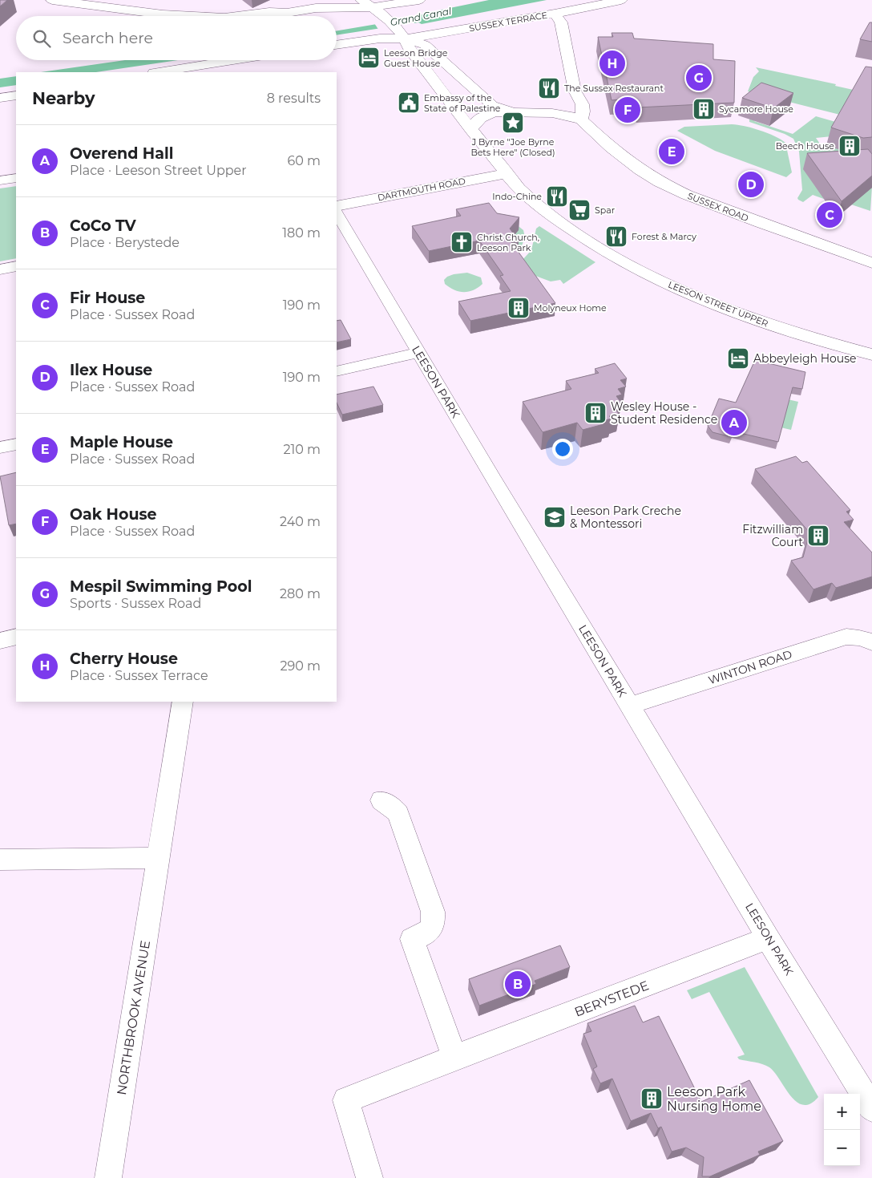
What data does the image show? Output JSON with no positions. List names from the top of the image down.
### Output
{
  "streets": {
    "main road": [
      "SUSSEX TERRACE",
      "DARTMOUTH ROAD",
      "SUSSEX ROAD",
      "LEESON STREET UPPER"
    ],
    "street": [
      "LEESON PARK",
      "WINTON ROAD",
      "BERYSTEDE",
      "NORTHBROOK AVENUE"
    ]
  },
  "crossings": [
    ["SUSSEX TERRACE", "SUSSEX ROAD"],
    ["SUSSEX TERRACE", "LEESON STREET UPPER"],
    ["DARTMOUTH ROAD", "LEESON STREET UPPER"],
    ["LEESON PARK", "WINTON ROAD"],
    ["LEESON PARK", "BERYSTEDE"]
  ],
  "water": ["Grand Canal"],
  "places": {
    "hotel": ["Leeson Bridge Guest House", "Abbeyleigh House"],
    "restaurant": ["The Sussex Restaurant", "Indo-Chine", "Forest & Marcy"],
    "public building": ["Embassy of the State of Palestine"],
    "building": [
      "Sycamore House",
      "Beech House",
      "Molyneux Home",
      "Wesley House - Student Residence",
      "Fitzwilliam Court",
      "Leeson Park Nursing Home"
    ],
    "place": ["J Byrne \"Joe Byrne Bets Here\" (Closed)"],
    "supermarket": ["Spar"],
    "church": ["Christ Church, Leeson Park"],
    "school or university": ["Leeson Park Creche & Montessori"]
  },
  "page": {
    "search": "Search here",
    "pins": [
      "H",
      "G",
      "F",
      "E",
      "D",
      "C",
      "A",
      "B"
    ],
    "heading": ["Nearby", "8 results"],
    "list": [
      {
        "mark": "A",
        "name": "Overend Hall",
        "note": "Place · Leeson Street Upper",
        "value": "60 m"
      },
      {
        "mark": "B",
        "name": "CoCo TV",
        "note": "Place · Berystede",
        "value": "180 m"
      },
      {
        "mark": "C",
        "name": "Fir House",
        "note": "Place · Sussex Road",
        "value": "190 m"
      },
      {
        "mark": "D",
        "name": "Ilex House",
        "note": "Place · Sussex Road",
        "value": "190 m"
      },
      {
        "mark": "E",
        "name": "Maple House",
        "note": "Place · Sussex Road",
        "value": "210 m"
      },
      {
        "mark": "F",
        "name": "Oak House",
        "note": "Place · Sussex Road",
        "value": "240 m"
      },
      {
        "mark": "G",
        "name": "Mespil Swimming Pool",
        "note": "Sports · Sussex Road",
        "value": "280 m"
      },
      {
        "mark": "H",
        "name": "Cherry House",
        "note": "Place · Sussex Terrace",
        "value": "290 m"
      }
    ],
    "map_buttons": ["+", "−"]
  }
}
